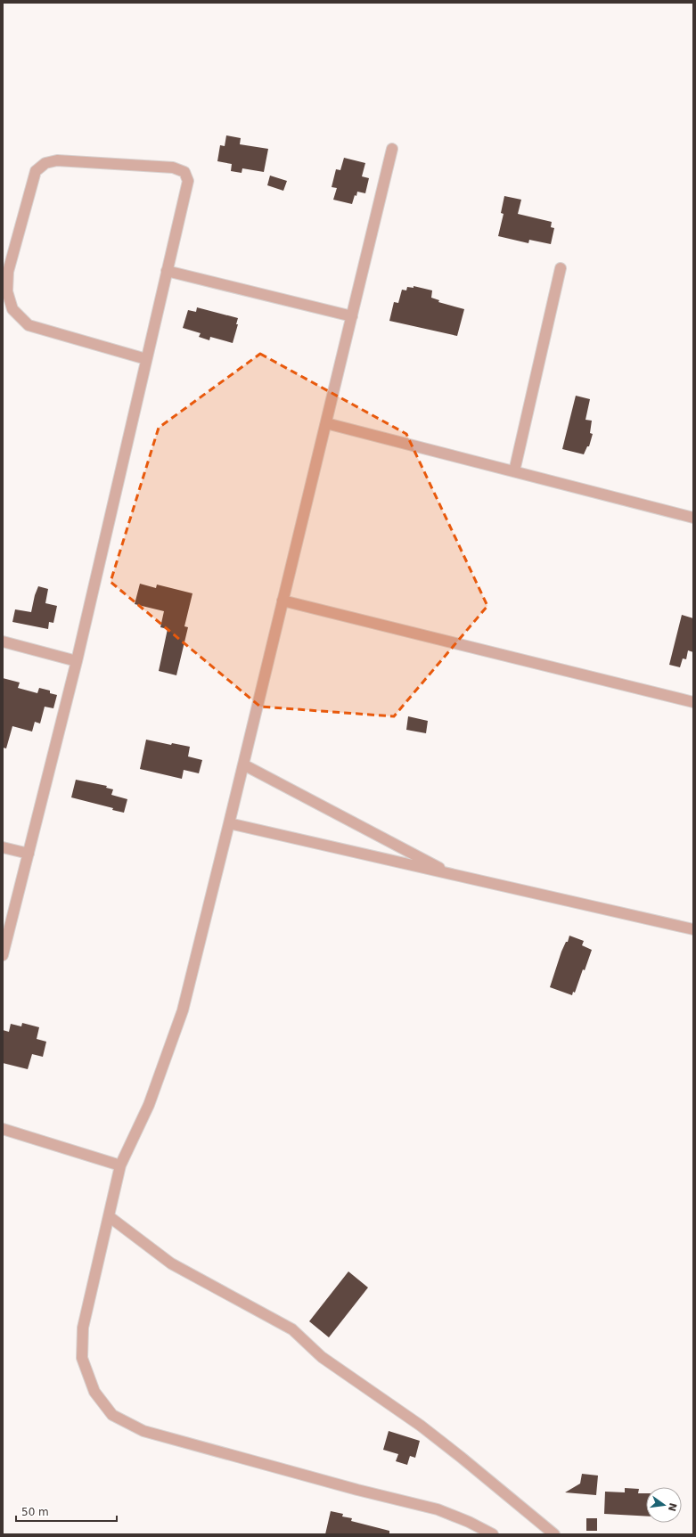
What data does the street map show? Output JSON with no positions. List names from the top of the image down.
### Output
{
  "scale_bar": "50 m",
  "north": "right"
}
